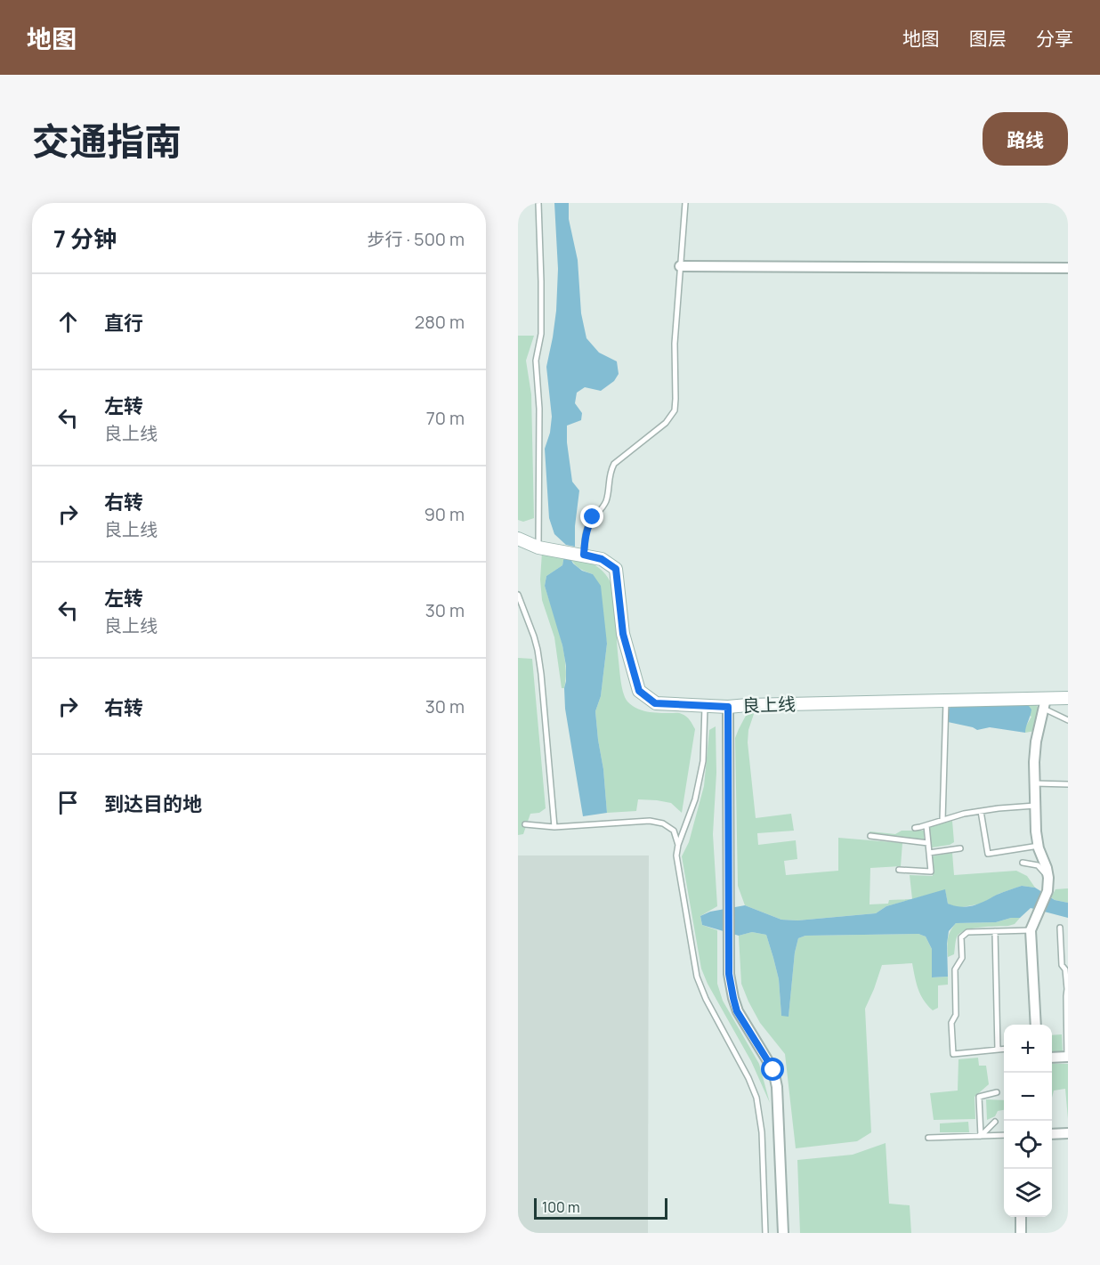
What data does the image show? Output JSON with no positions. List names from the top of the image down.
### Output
{
  "streets": {
    "street": ["良上线"]
  },
  "scale_bar": "100 m",
  "page": {
    "header": "地图",
    "nav": ["地图", "图层", "分享"],
    "title": "交通指南",
    "buttons": "路线",
    "heading": ["7 分钟", "步行 · 500 m"],
    "list": [
      ["直行", "280 m"],
      ["左转", "良上线", "70 m"],
      ["右转", "良上线", "90 m"],
      ["左转", "良上线", "30 m"],
      ["右转", "30 m"],
      "到达目的地"
    ],
    "map_buttons": ["+", "−"],
    "scale": "100 m"
  }
}
